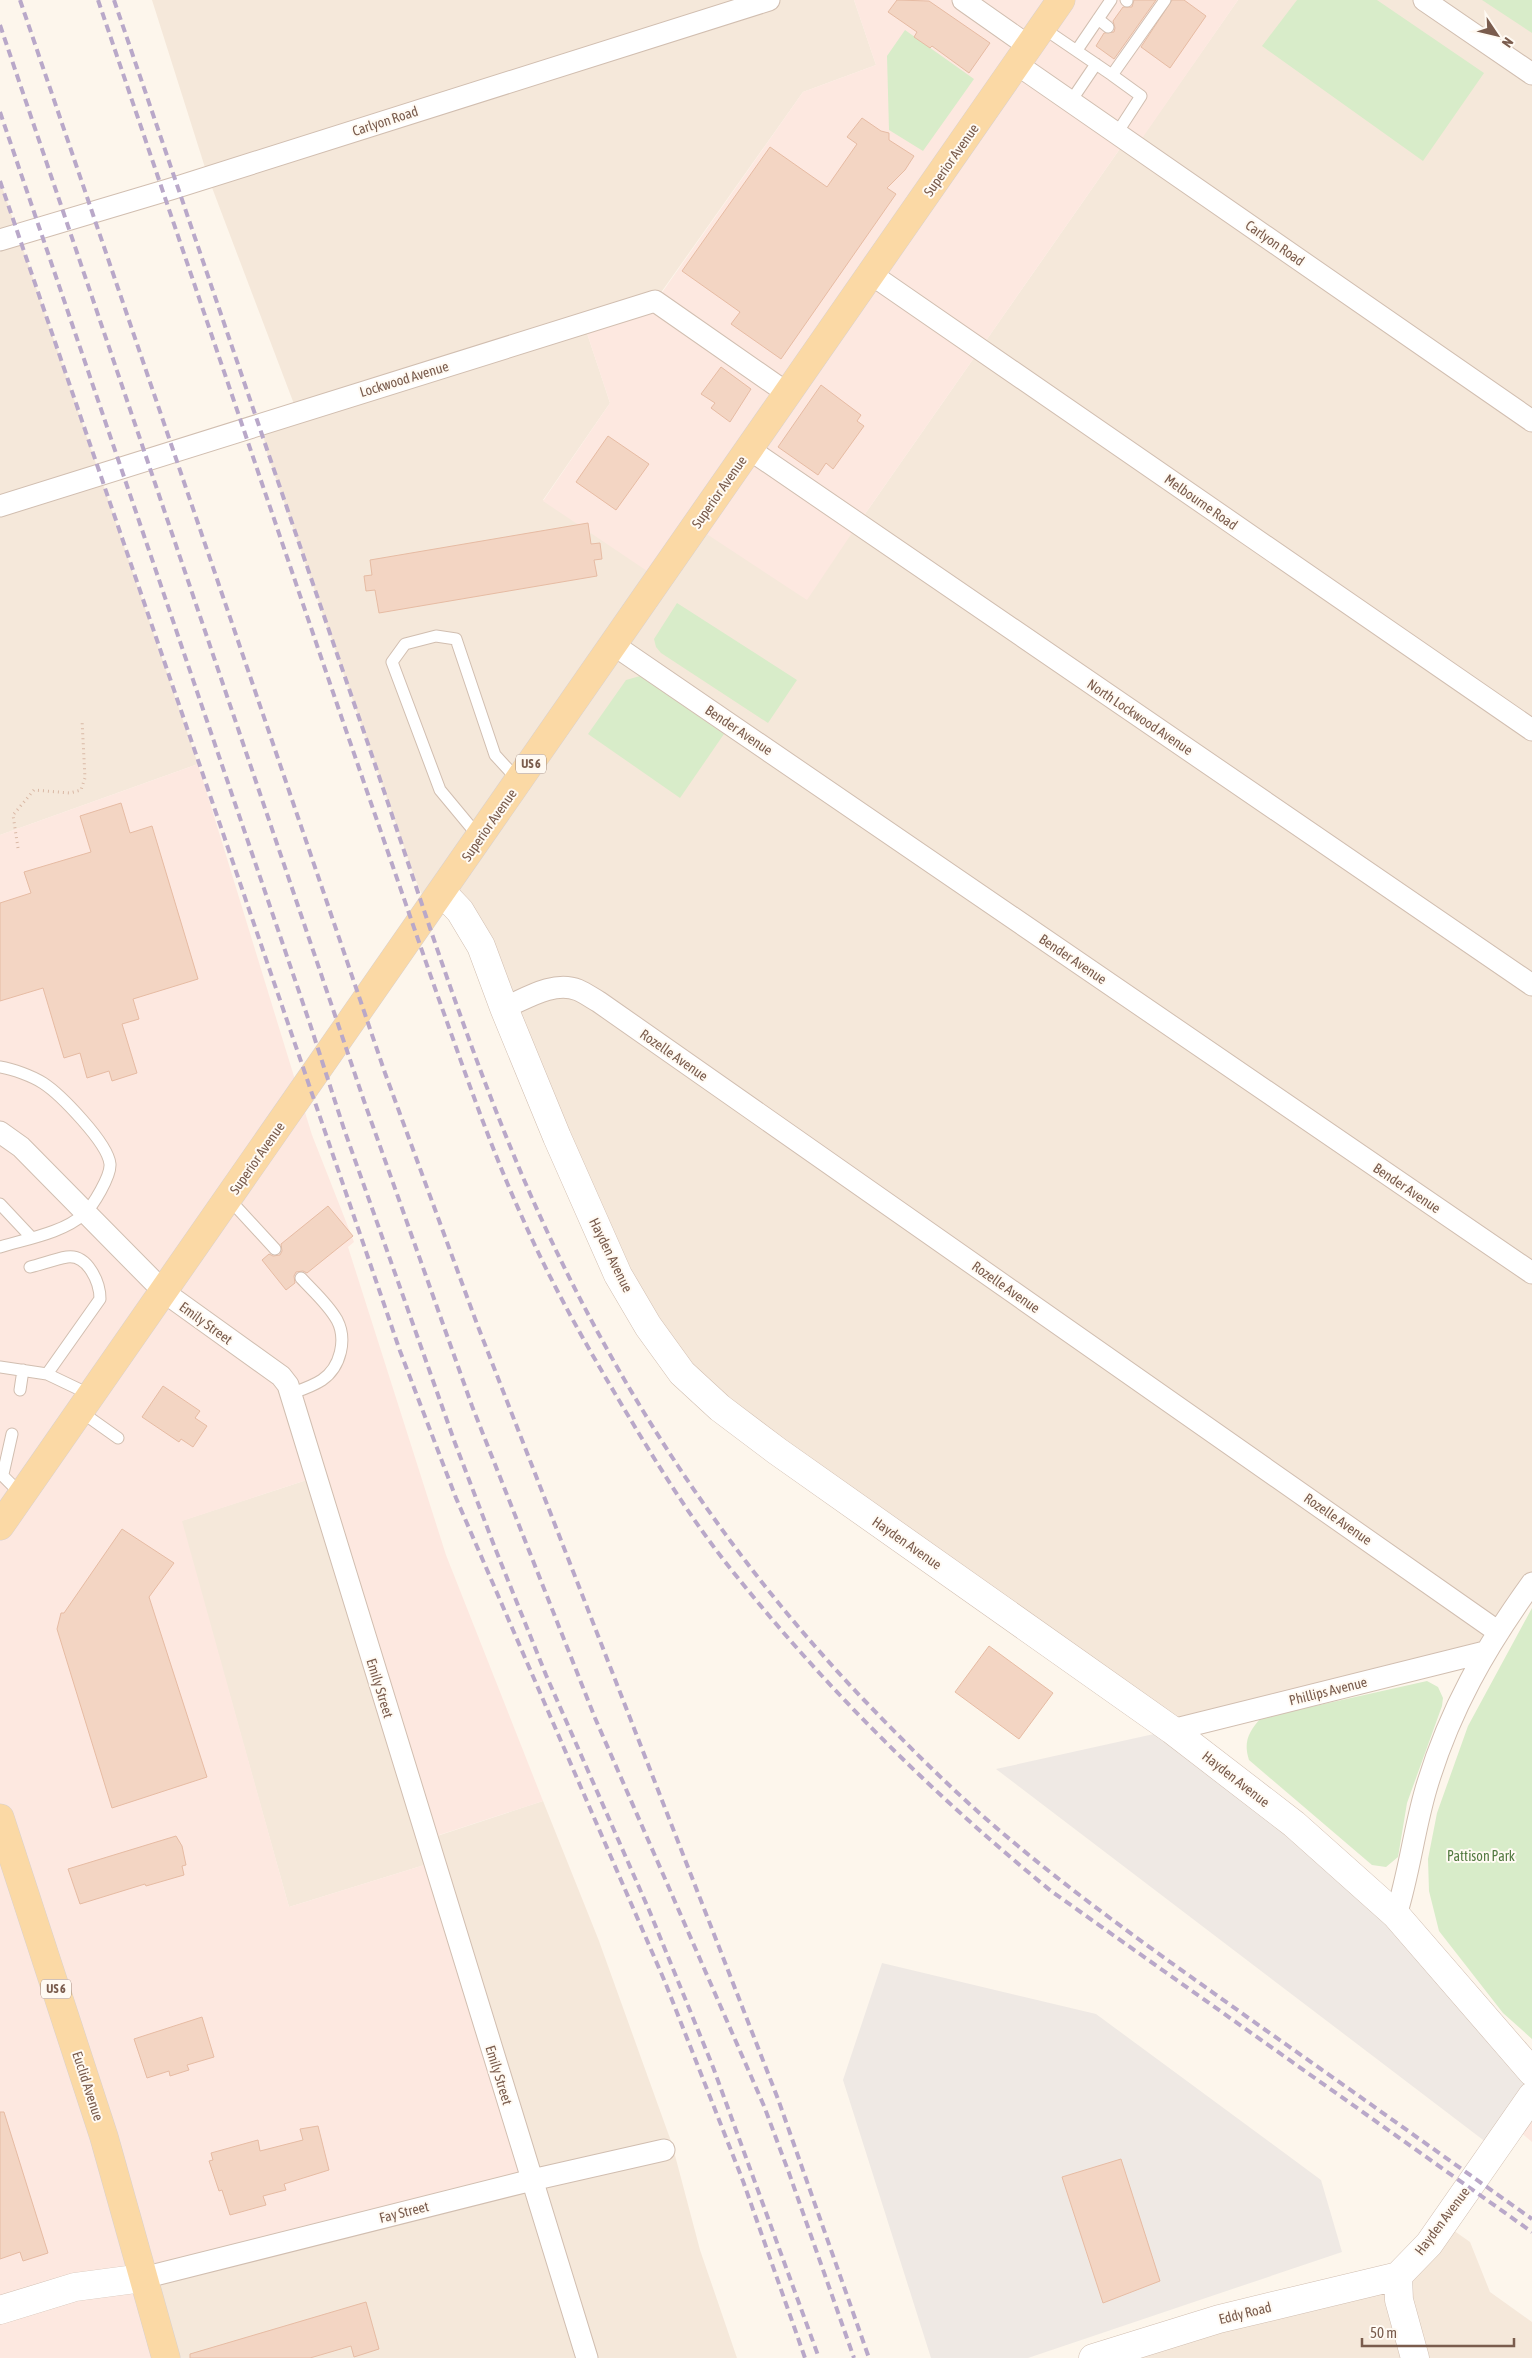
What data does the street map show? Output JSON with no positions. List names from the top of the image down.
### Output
{
  "streets": {
    "main road": ["Superior Avenue", "US 6", "Euclid Avenue"],
    "street": [
      "Carlyon Road",
      "Lockwood Avenue",
      "Melbourne Road",
      "North Lockwood Avenue",
      "Bender Avenue",
      "Rozelle Avenue",
      "Hayden Avenue",
      "Emily Street",
      "Phillips Avenue",
      "Fay Street",
      "Eddy Road"
    ]
  },
  "crossings": [
    ["Carlyon Road", "Superior Avenue"],
    ["Superior Avenue", "Lockwood Avenue"],
    ["Superior Avenue", "Melbourne Road"],
    ["Superior Avenue", "North Lockwood Avenue"],
    ["Superior Avenue", "Bender Avenue"],
    ["Superior Avenue", "Hayden Avenue"],
    ["Superior Avenue", "Emily Street"],
    ["Rozelle Avenue", "Hayden Avenue"],
    ["Hayden Avenue", "Phillips Avenue"],
    ["Hayden Avenue", "Eddy Road"],
    ["Emily Street", "Fay Street"],
    ["Euclid Avenue", "Fay Street"]
  ],
  "parks": ["Pattison Park"],
  "scale_bar": "50 m",
  "north": "bottom right"
}
